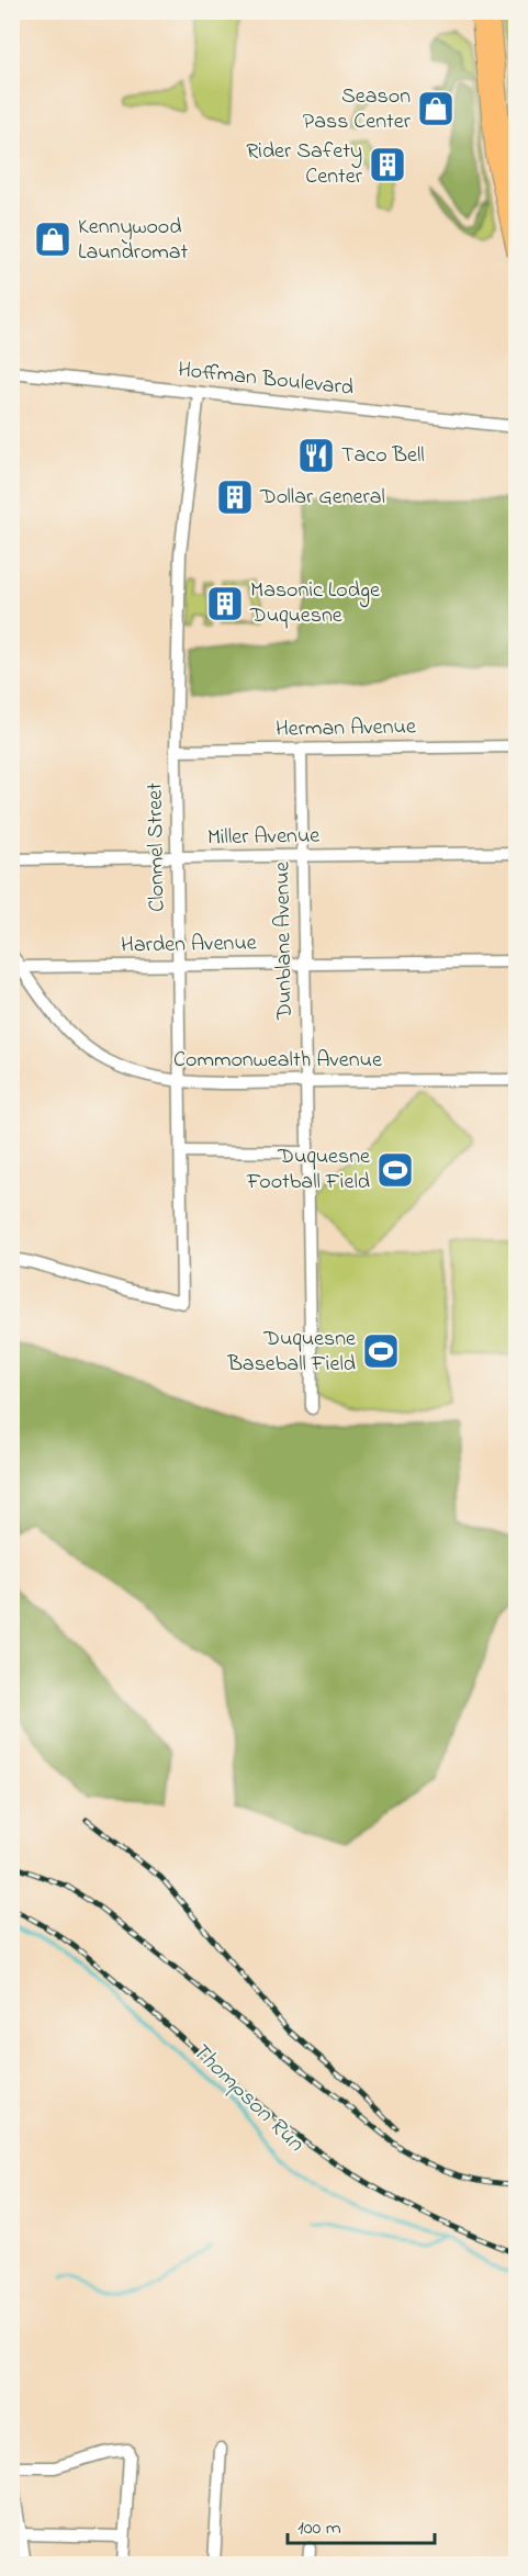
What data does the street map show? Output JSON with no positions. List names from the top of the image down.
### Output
{
  "streets": {
    "street": [
      "Hoffman Boulevard",
      "Herman Avenue",
      "Miller Avenue",
      "Clonmel Street",
      "Dunblane Avenue",
      "Harden Avenue",
      "Commonwealth Avenue"
    ]
  },
  "crossings": [
    ["Hoffman Boulevard", "Clonmel Street"],
    ["Herman Avenue", "Clonmel Street"],
    ["Herman Avenue", "Dunblane Avenue"],
    ["Miller Avenue", "Clonmel Street"],
    ["Miller Avenue", "Dunblane Avenue"],
    ["Clonmel Street", "Harden Avenue"],
    ["Clonmel Street", "Commonwealth Avenue"],
    ["Dunblane Avenue", "Harden Avenue"],
    ["Dunblane Avenue", "Commonwealth Avenue"],
    ["Harden Avenue", "Commonwealth Avenue"]
  ],
  "water": ["Thompson Run"],
  "places": {
    "shop": ["Season Pass Center", "Kennywood Laundromat"],
    "building": ["Rider Safety Center", "Dollar General", "Masonic Lodge Duquesne"],
    "restaurant": ["Taco Bell"],
    "sports": ["Duquesne Football Field", "Duquesne Baseball Field"]
  },
  "scale_bar": "100 m"
}
